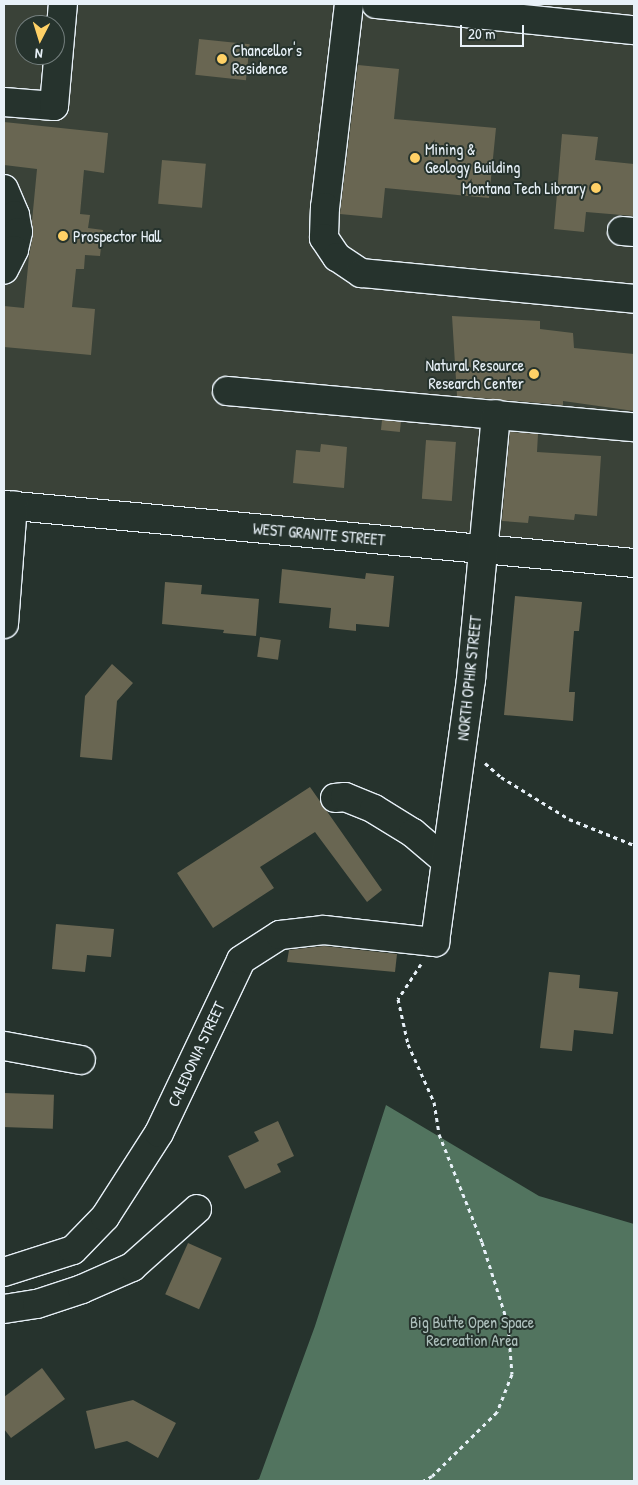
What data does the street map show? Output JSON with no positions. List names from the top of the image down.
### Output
{
  "streets": {
    "street": ["WEST GRANITE STREET", "NORTH OPHIR STREET", "CALEDONIA STREET"]
  },
  "crossings": [
    ["WEST GRANITE STREET", "NORTH OPHIR STREET"],
    ["NORTH OPHIR STREET", "CALEDONIA STREET"]
  ],
  "parks": ["Big Butte Open Space Recreation Area"],
  "places": [
    "Chancellor's Residence",
    "Mining & Geology Building",
    "Montana Tech Library",
    "Prospector Hall",
    "Natural Resource Research Center"
  ],
  "scale_bar": "20 m",
  "north": "bottom"
}
